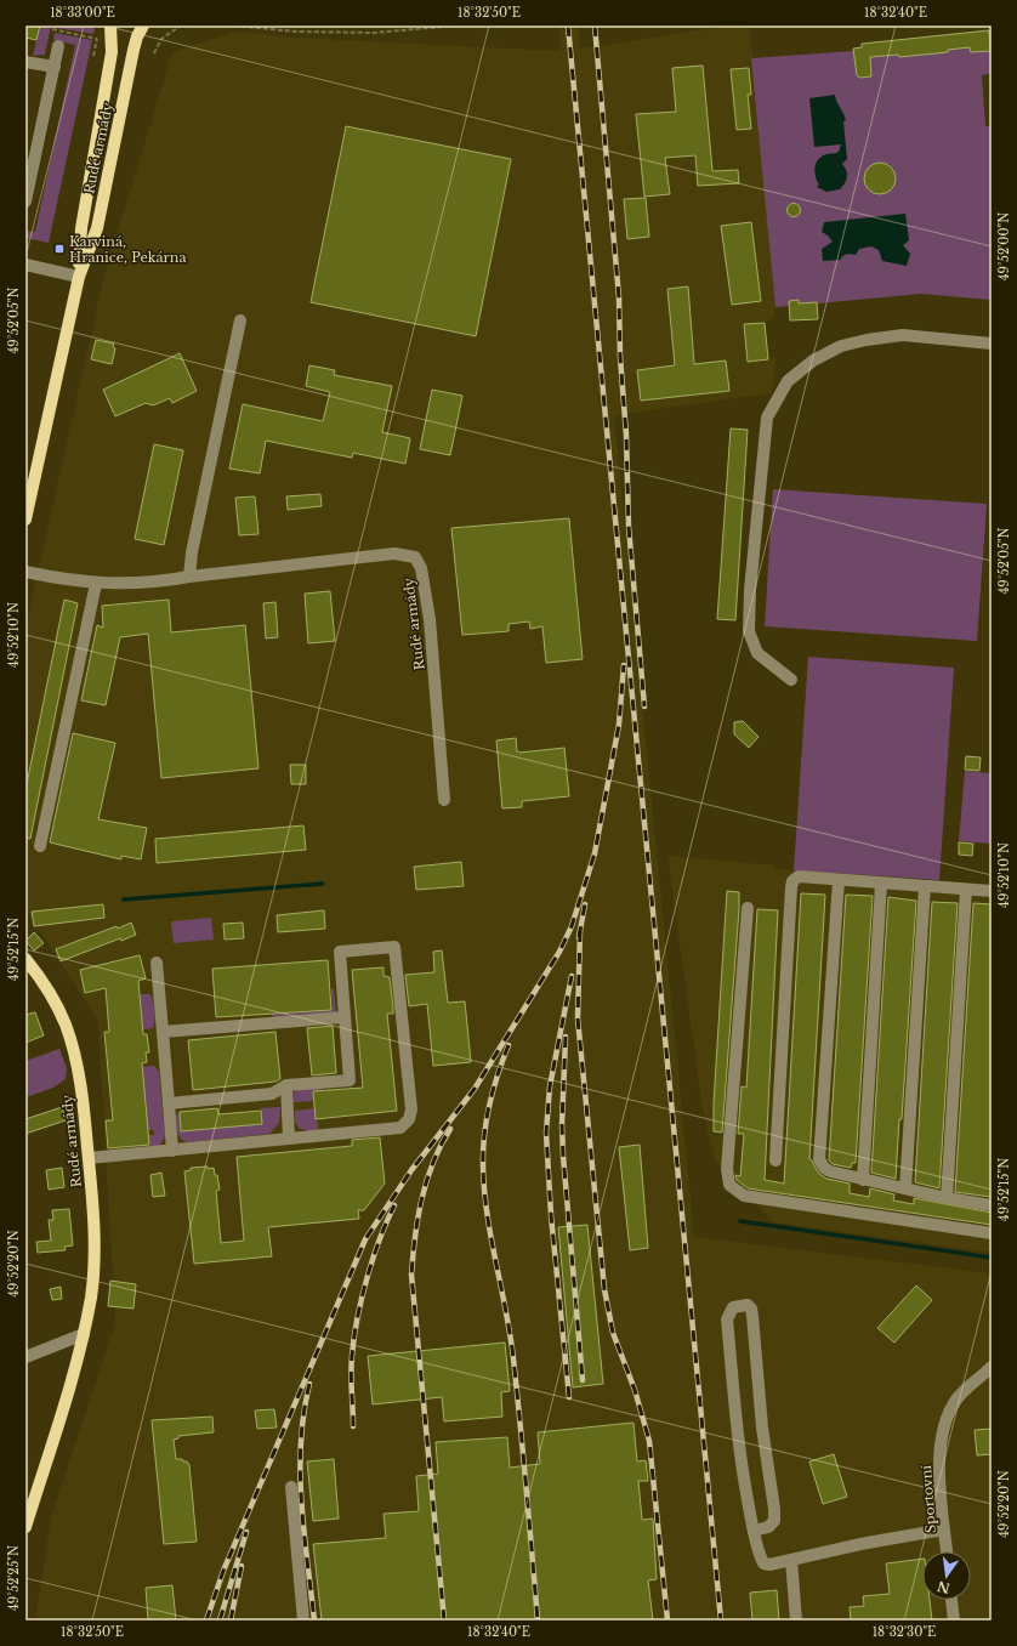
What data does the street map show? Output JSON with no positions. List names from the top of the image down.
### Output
{
  "streets": {
    "main road": ["Rudé armády"],
    "street": ["Sportovní"]
  },
  "places": {
    "transit": ["Karviná, Hranice, Pekárna"]
  },
  "north": "bottom",
  "coordinates": [
    "18°33'00\"E",
    "18°32'50\"E",
    "18°32'40\"E",
    "49°52'00\"N",
    "49°52'05\"N",
    "49°52'10\"N",
    "49°52'15\"N",
    "49°52'20\"N",
    "49°52'25\"N",
    "18°32'30\"E"
  ]
}
